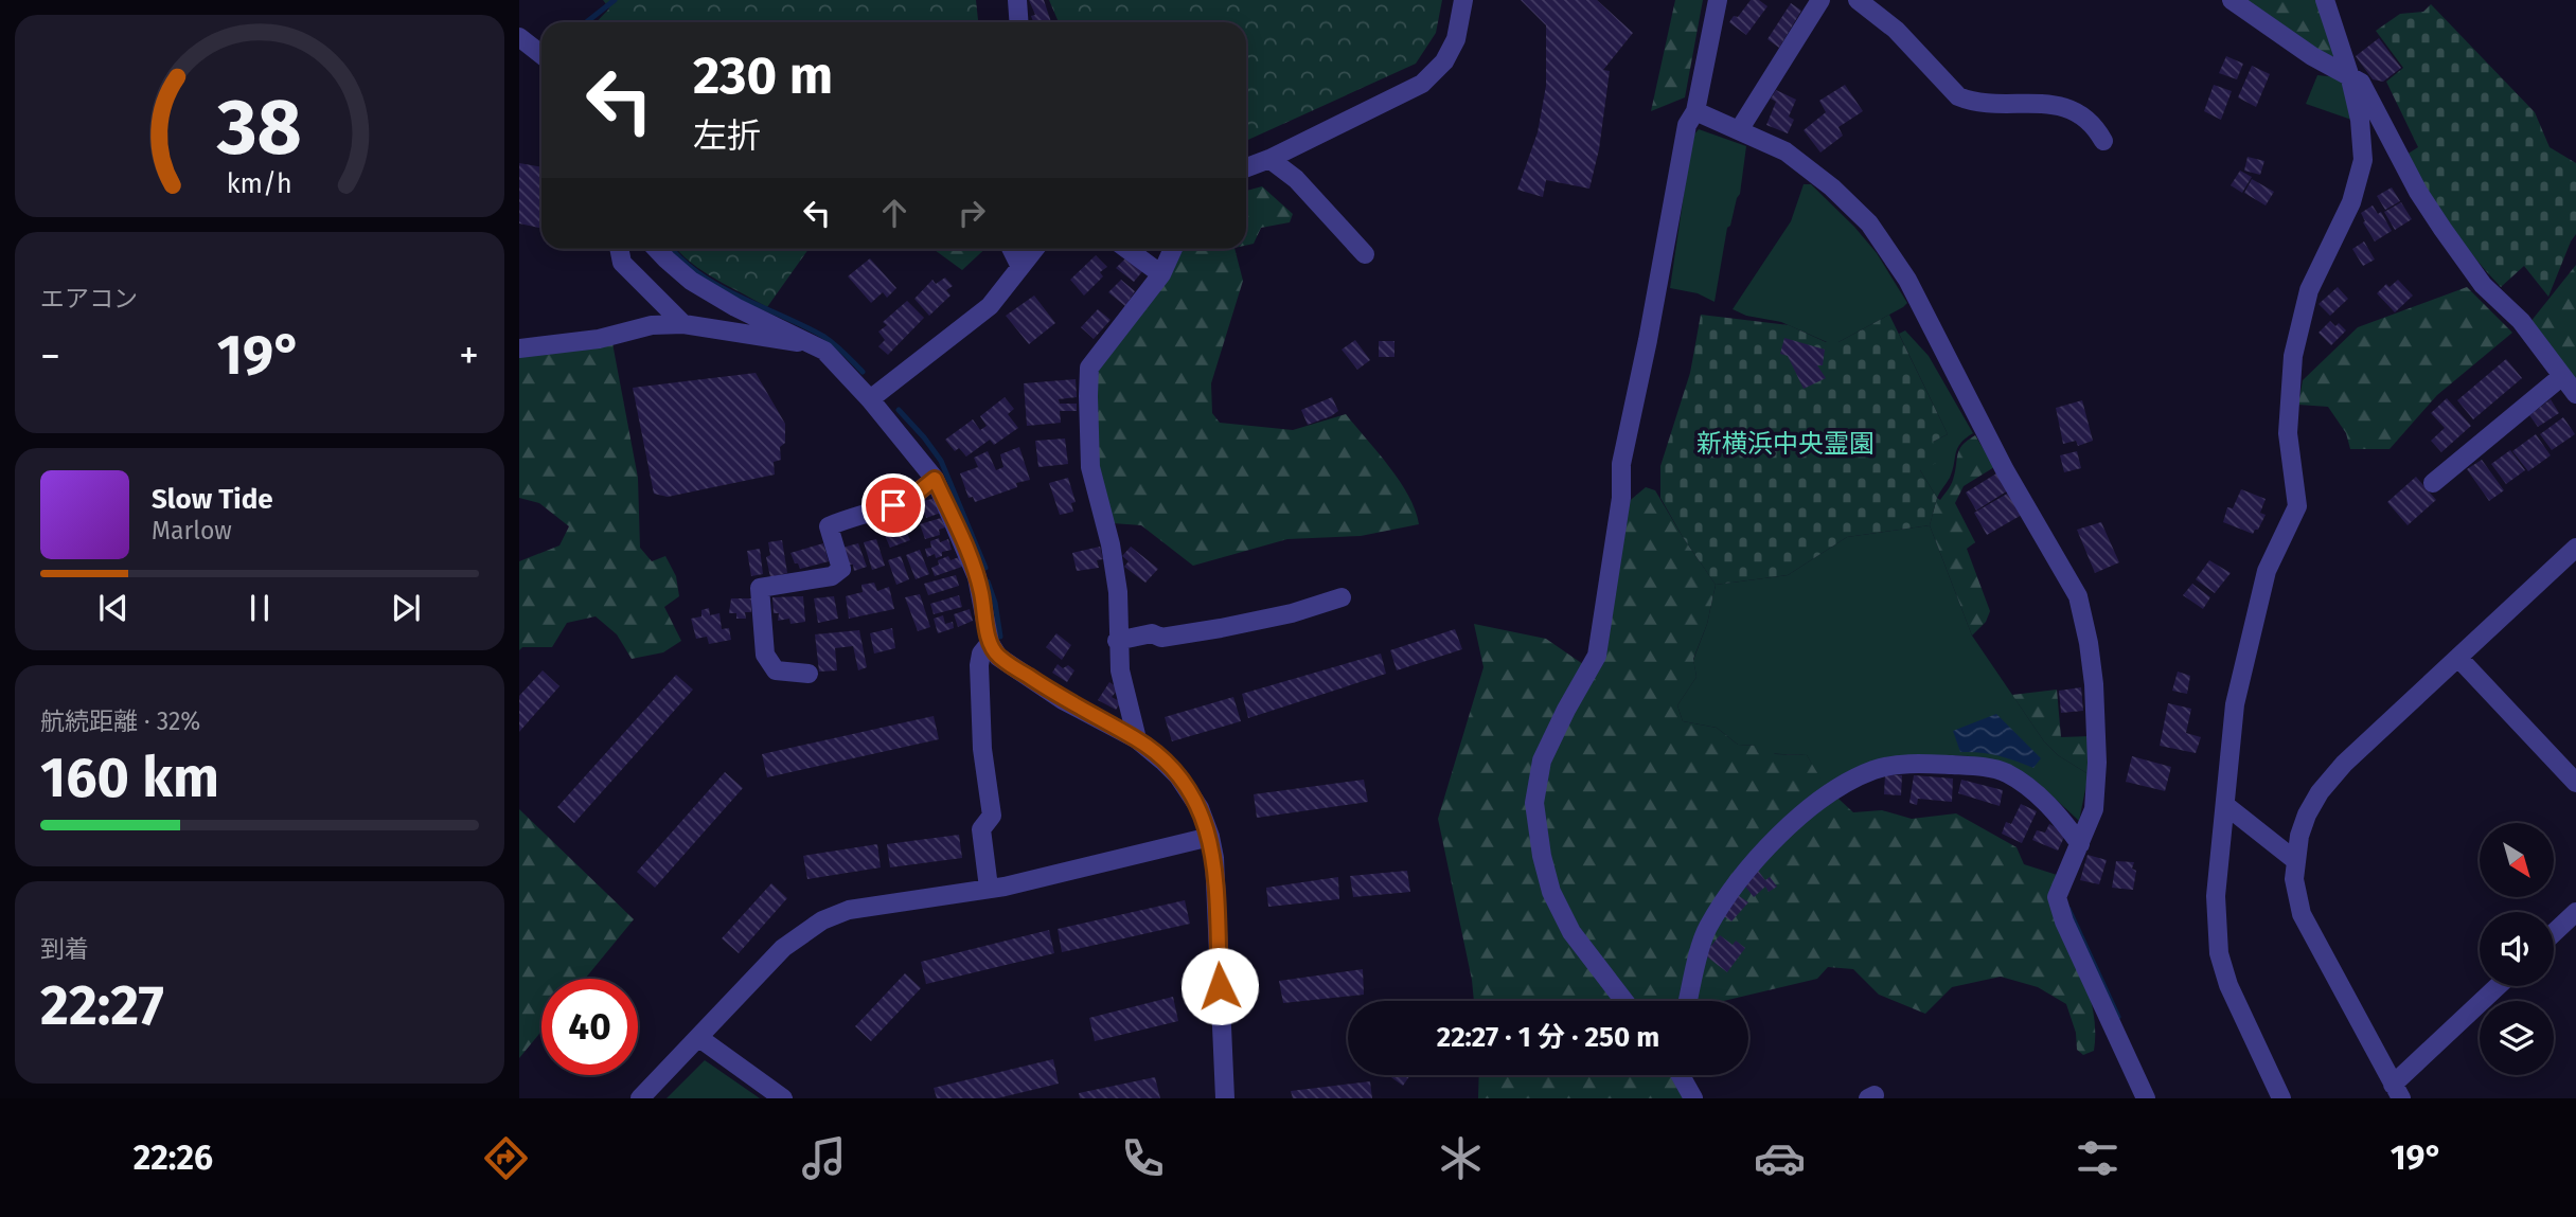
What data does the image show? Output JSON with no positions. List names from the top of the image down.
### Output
{
  "parks": ["新横浜中央霊園"],
  "north": "bottom right",
  "page": {
    "turn": ["230 m", "左折"],
    "tile": [
      "エアコン",
      ["航続距離 · 32%", "160 km"],
      ["到着", "22:27"]
    ],
    "heat": ["−", "19°", "+"],
    "song": ["Slow Tide", "Marlow"],
    "limit": "40",
    "trip": "22:27 · 1 分 · 250 m",
    "tabs": ["22:26", "19°"],
    "gauge": ["38", "km/h"]
  }
}
